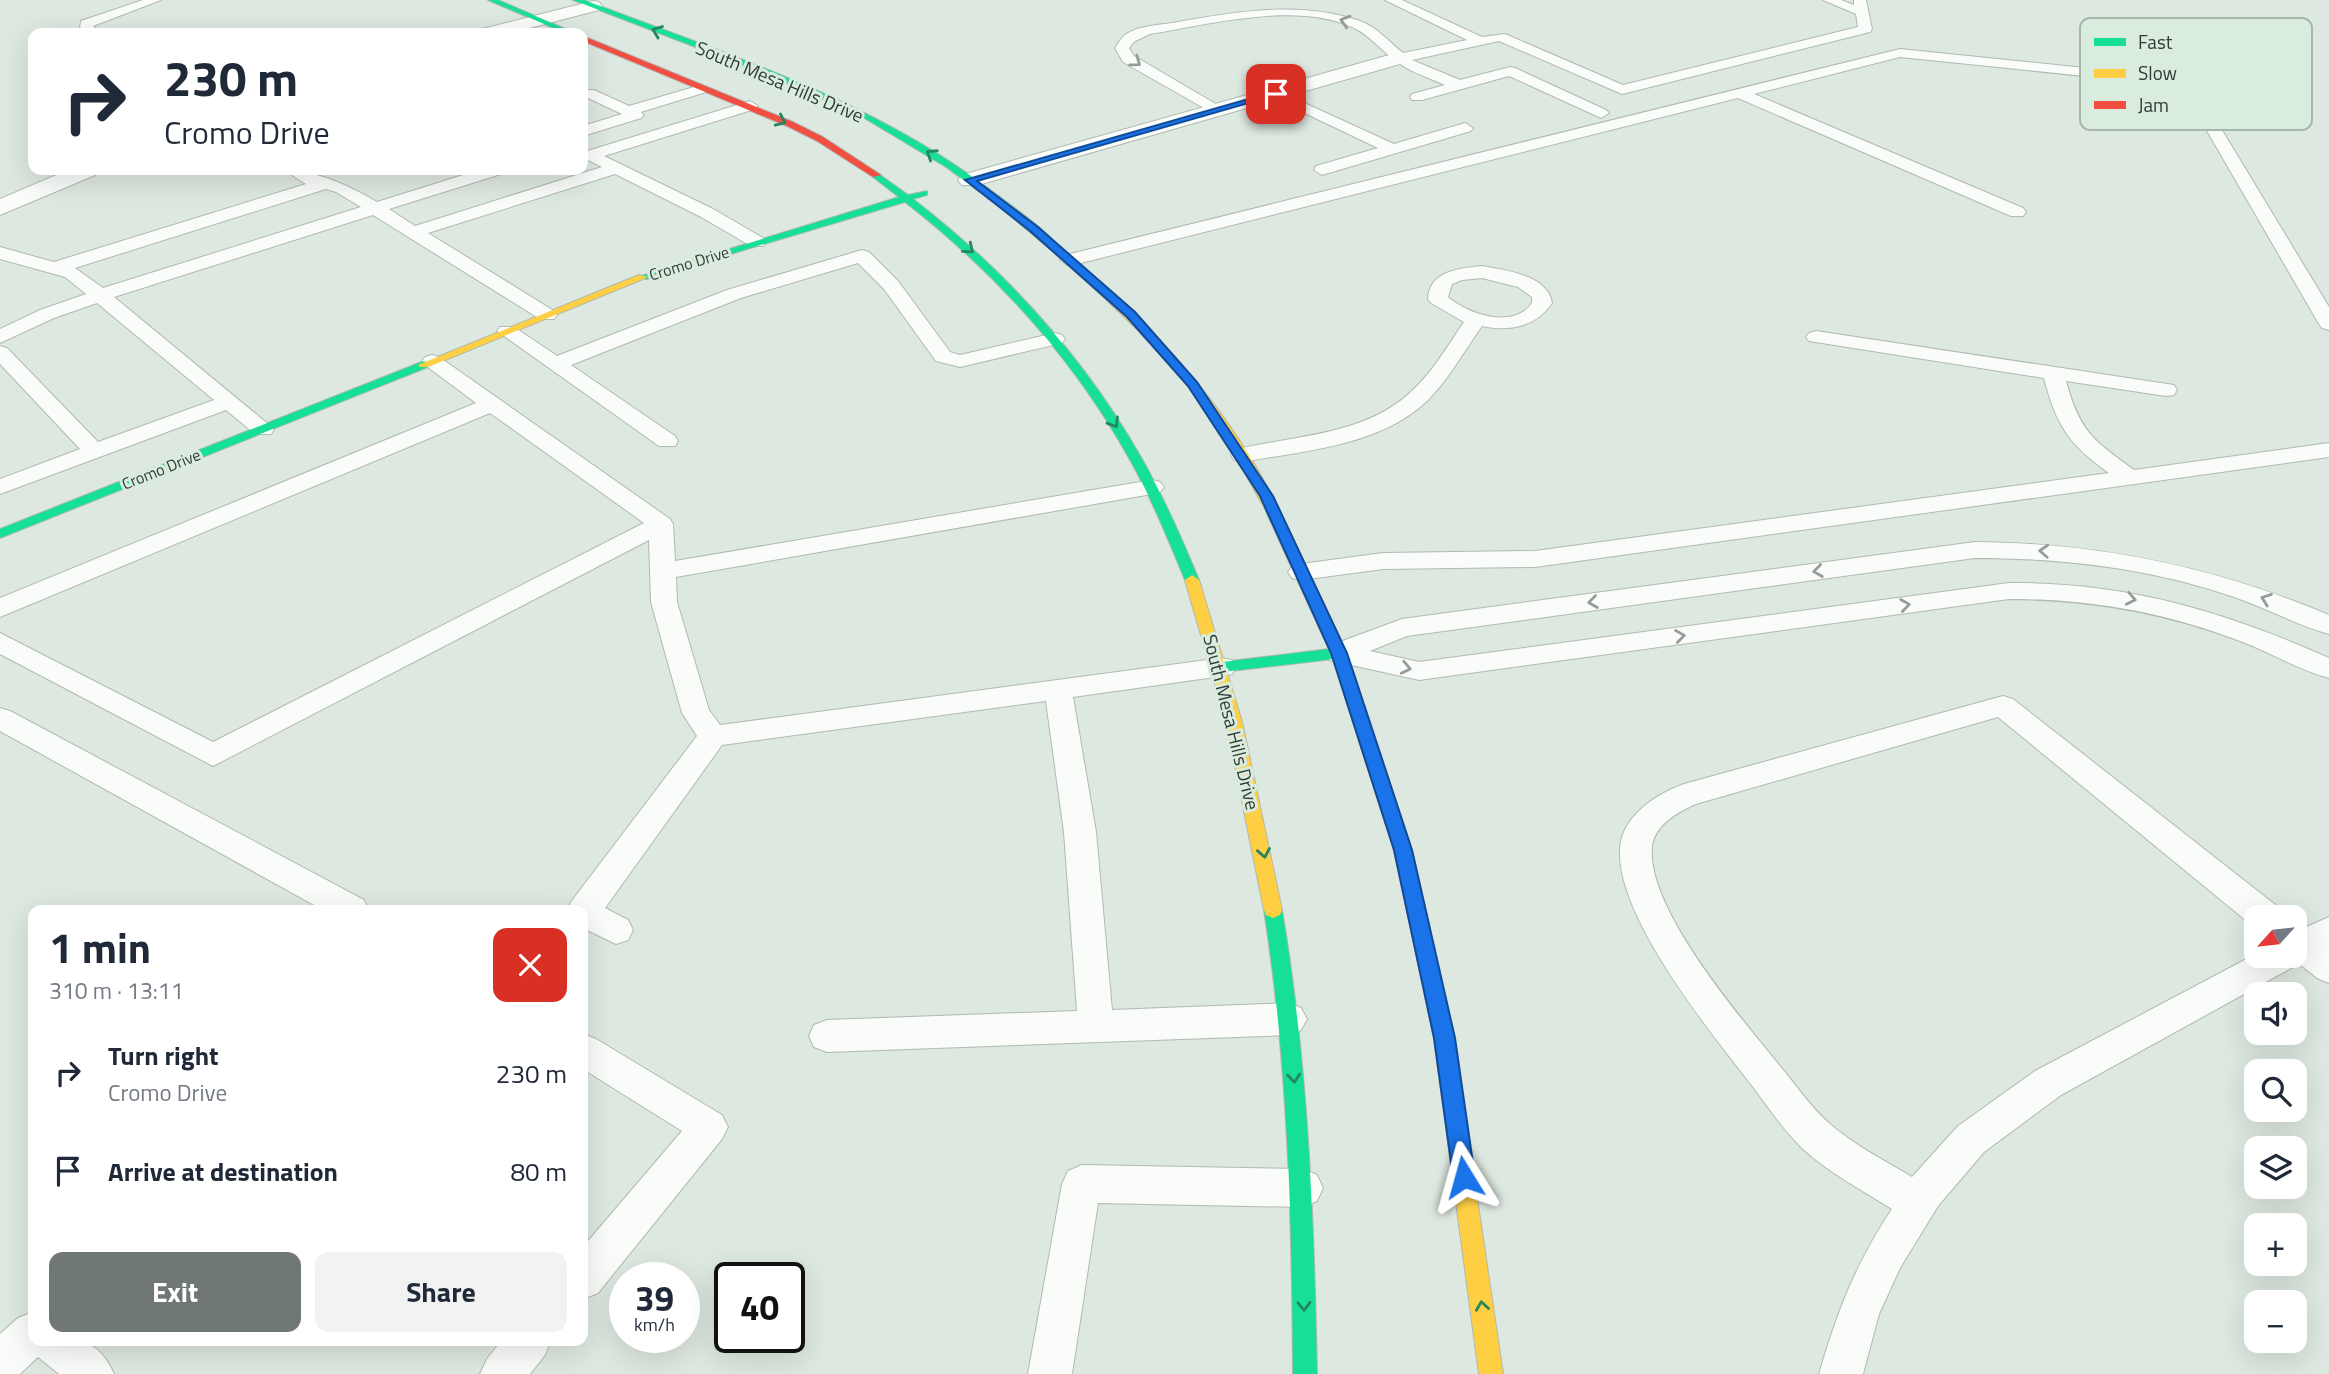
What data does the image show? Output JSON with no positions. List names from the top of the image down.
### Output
{
  "streets": {
    "street": ["South Mesa Hills Drive", "Cromo Drive"]
  },
  "crossings": [
    ["South Mesa Hills Drive", "Cromo Drive"]
  ],
  "legend": ["Fast", "Slow", "Jam"],
  "north": "bottom left",
  "page": {
    "turn": ["230 m", "Cromo Drive"],
    "map_buttons": ["+", "−"],
    "heading": ["1 min", "310 m · 13:11"],
    "list": [
      {
        "name": "Turn right",
        "note": "Cromo Drive",
        "value": "230 m"
      },
      {
        "name": "Arrive at destination",
        "value": "80 m"
      }
    ],
    "buttons": ["Exit", "Share"],
    "speed": "39 km/h",
    "limit": "40"
  }
}
